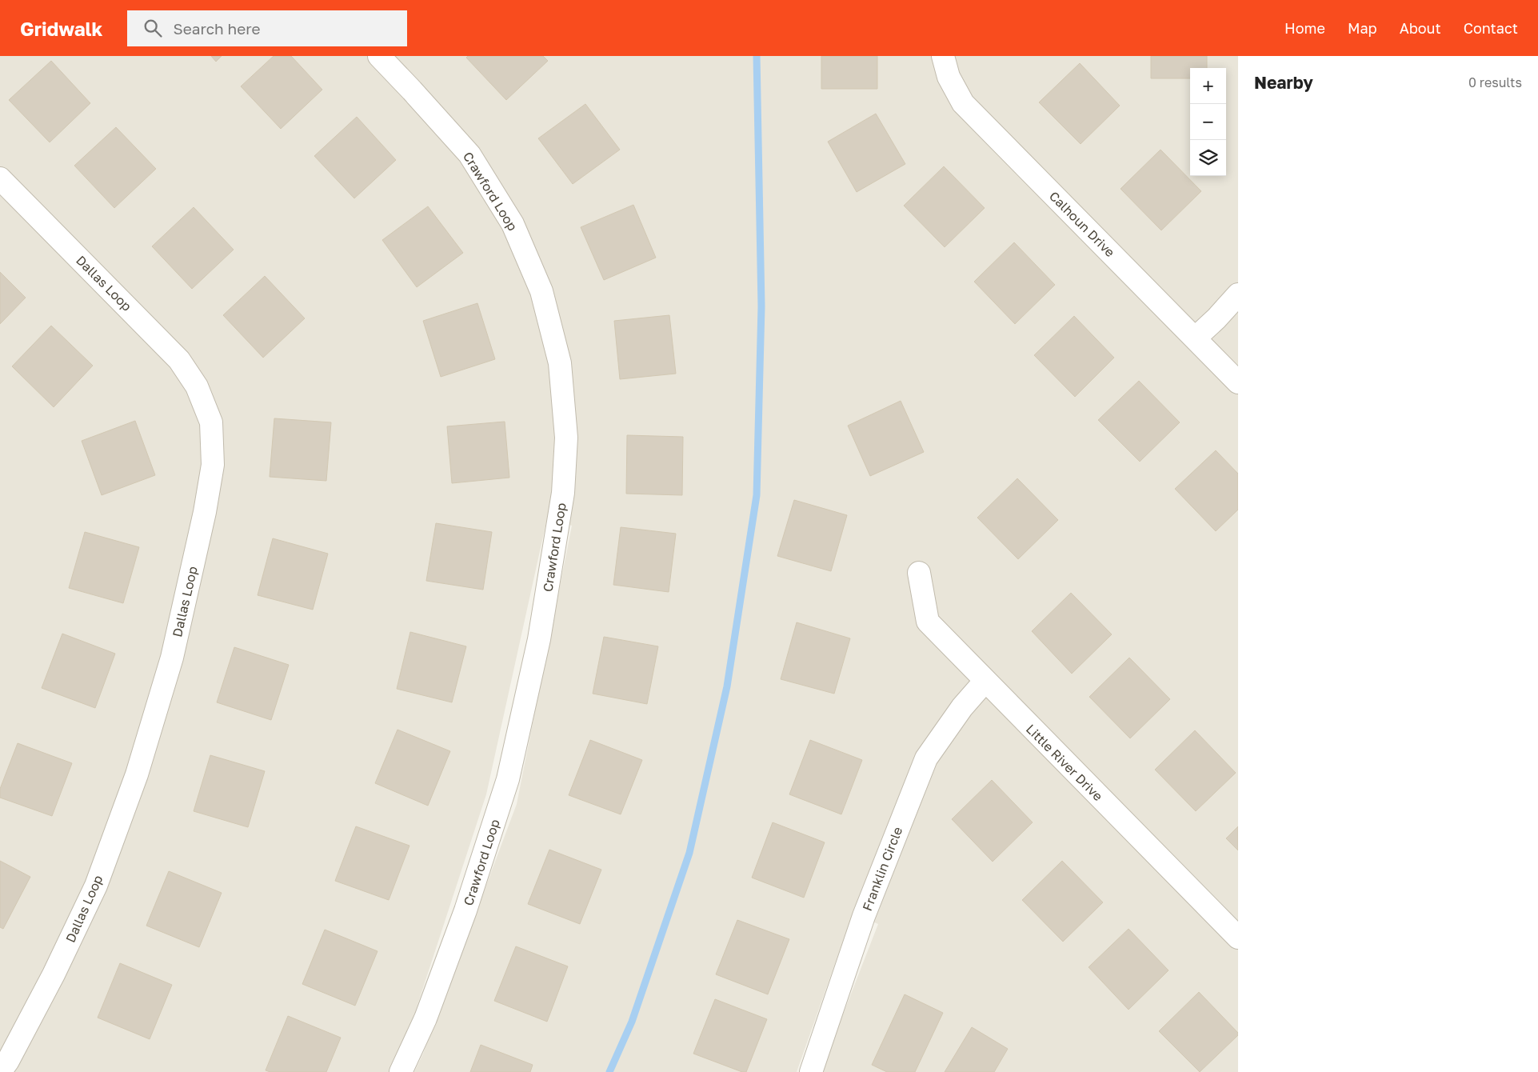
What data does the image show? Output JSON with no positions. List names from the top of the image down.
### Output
{
  "streets": {
    "street": [
      "Crawford Loop",
      "Calhoun Drive",
      "Dallas Loop",
      "Little River Drive",
      "Franklin Circle"
    ]
  },
  "crossings": [
    ["Little River Drive", "Franklin Circle"]
  ],
  "page": {
    "header": "Gridwalk",
    "search": "Search here",
    "nav": [
      "Home",
      "Map",
      "About",
      "Contact"
    ],
    "heading": ["Nearby", "0 results"],
    "map_buttons": ["+", "−"]
  }
}
